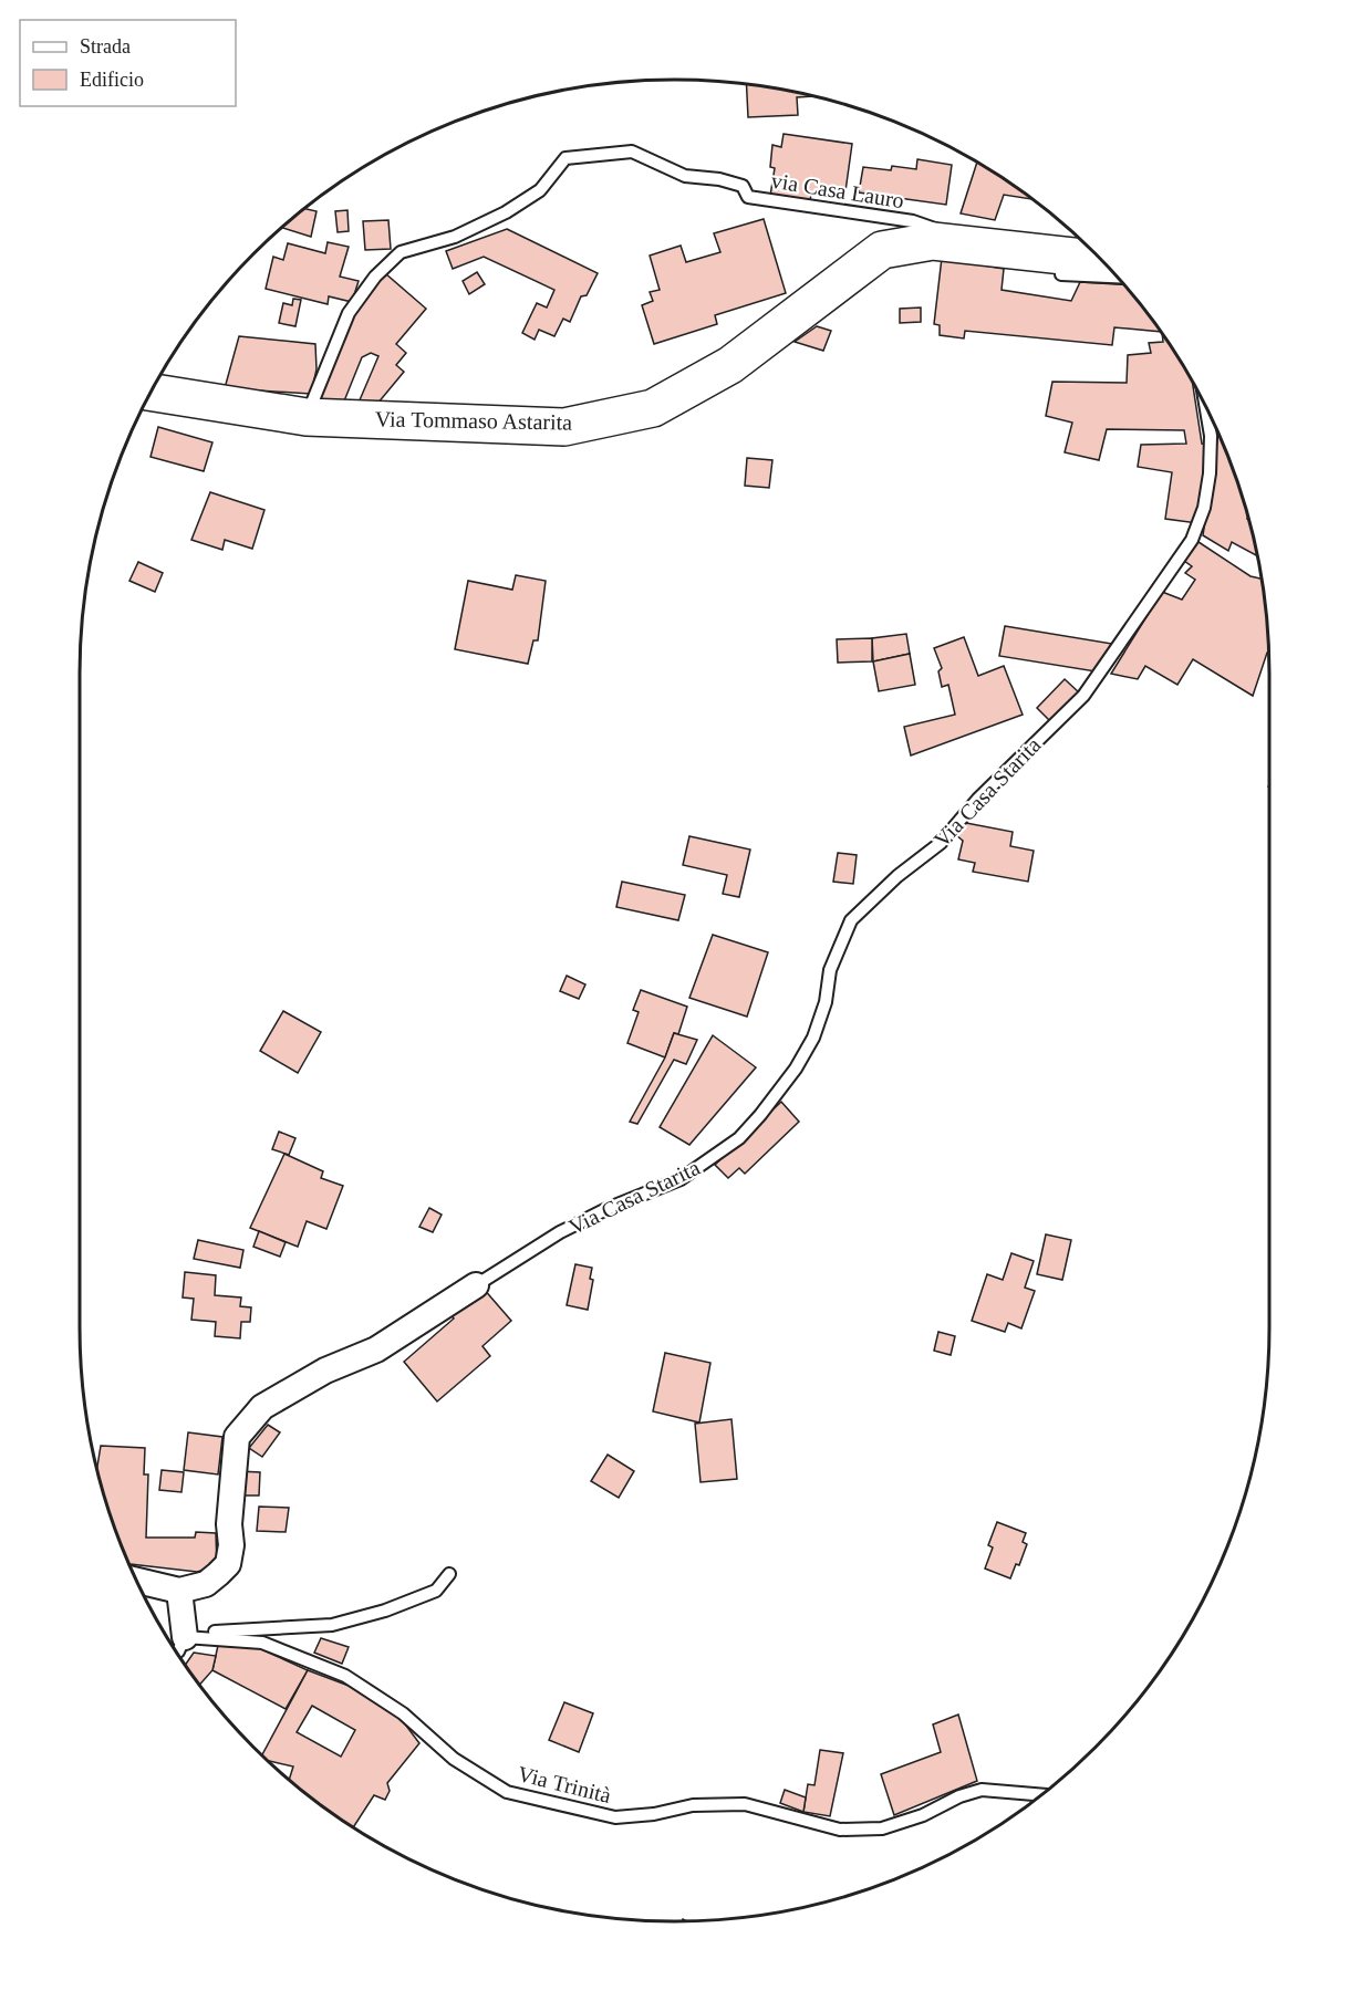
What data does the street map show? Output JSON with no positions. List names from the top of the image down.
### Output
{
  "streets": {
    "main road": ["Via Tommaso Astarita"],
    "street": ["Via Casa Starita"],
    "lane": ["via Casa Lauro", "Via Trinità"]
  },
  "crossings": [
    ["via Casa Lauro", "Via Tommaso Astarita"]
  ],
  "legend": ["Strada", "Edificio"]
}
